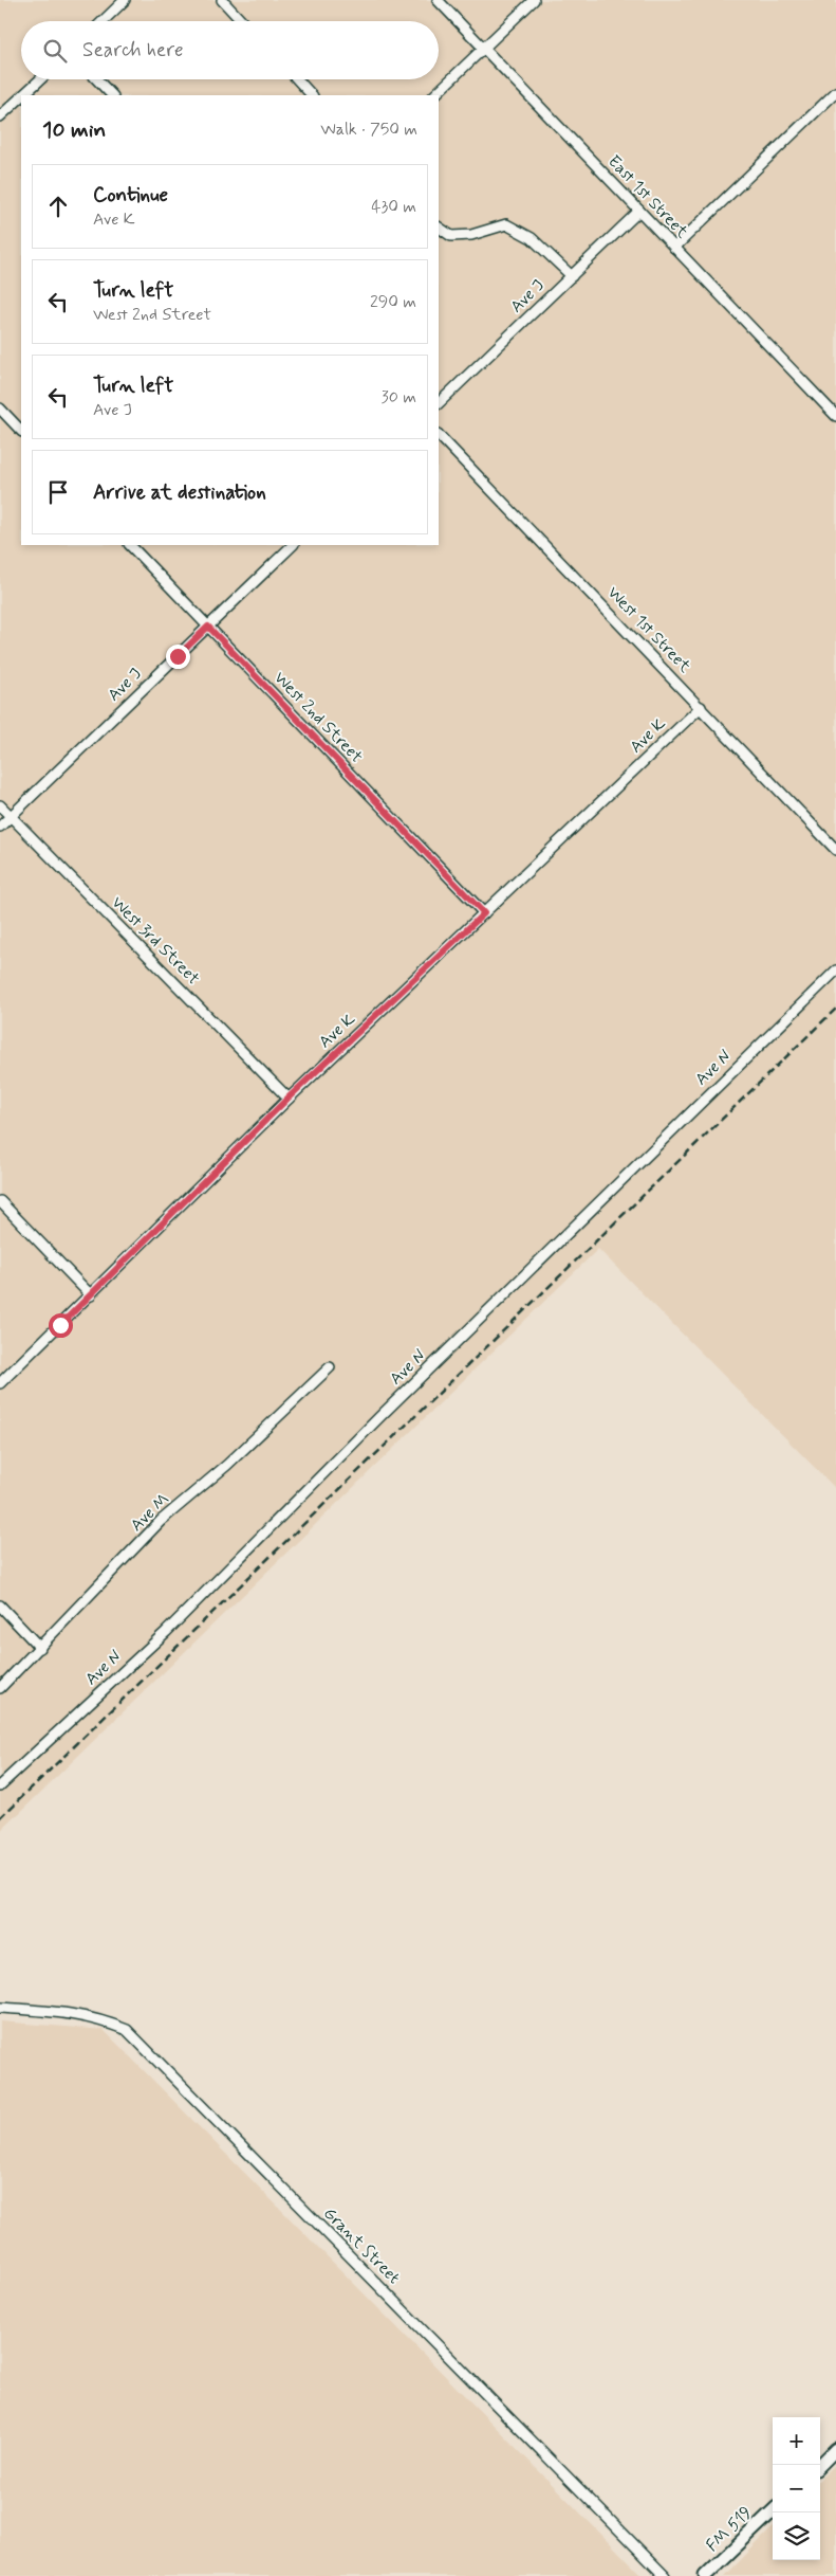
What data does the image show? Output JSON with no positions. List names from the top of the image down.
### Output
{
  "streets": {
    "main road": ["FM 519"],
    "street": [
      "East 1st Street",
      "Ave J",
      "West 1st Street",
      "West 2nd Street",
      "Ave K",
      "West 3rd Street",
      "Ave N",
      "Ave M",
      "Grant Street"
    ]
  },
  "crossings": [
    ["East 1st Street", "Ave J"],
    ["Ave J", "West 2nd Street"],
    ["Ave J", "West 3rd Street"],
    ["West 1st Street", "Ave K"],
    ["West 2nd Street", "Ave K"],
    ["Ave K", "West 3rd Street"]
  ],
  "page": {
    "search": "Search here",
    "heading": ["10 min", "Walk · 750 m"],
    "list": [
      ["Continue", "Ave K", "430 m"],
      ["Turn left", "West 2nd Street", "290 m"],
      ["Turn left", "Ave J", "30 m"],
      "Arrive at destination"
    ],
    "map_buttons": ["+", "−"]
  }
}
